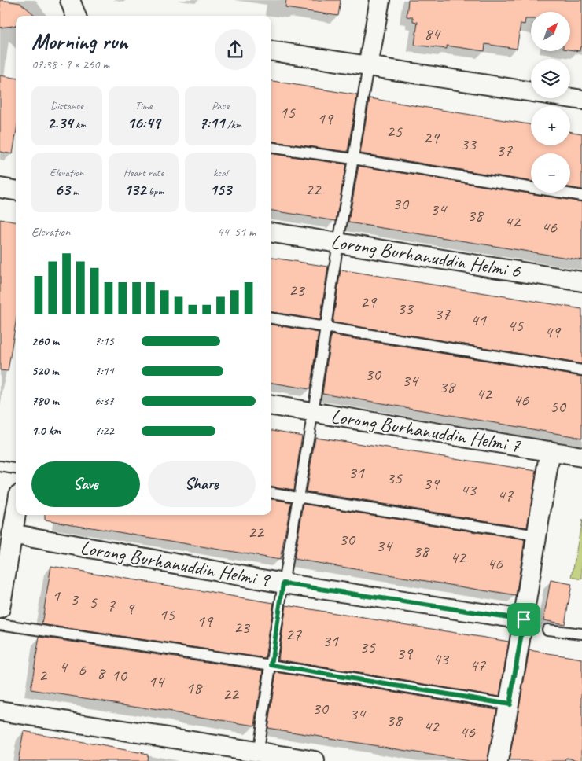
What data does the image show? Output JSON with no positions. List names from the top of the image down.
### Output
{
  "streets": {
    "street": ["Lorong Burhanuddin Helmi 6", "Lorong Burhanuddin Helmi 7", "Lorong Burhanuddin Helmi 9"]
  },
  "house_numbers": [
    "84",
    "15",
    "19",
    "25",
    "29",
    "33",
    "37",
    "22",
    "30",
    "34",
    "38",
    "42",
    "46",
    "23",
    "29",
    "33",
    "37",
    "41",
    "45",
    "49",
    "30",
    "34",
    "38",
    "42",
    "46",
    "50",
    "31",
    "35",
    "39",
    "43",
    "47",
    "22",
    "30",
    "34",
    "38",
    "42",
    "46",
    "1",
    "3",
    "5",
    "7",
    "9",
    "15",
    "19",
    "23",
    "27",
    "31",
    "35",
    "39",
    "43",
    "47",
    "4",
    "6",
    "8",
    "2",
    "10",
    "14",
    "18",
    "22",
    "30",
    "34",
    "38",
    "42",
    "46"
  ],
  "north": "top right",
  "page": {
    "map_buttons": ["+", "−"],
    "heading": ["Morning run", "07:38 · 9 × 260 m"],
    "stats": [
      ["Distance", "2.34 km"],
      ["Time", "16:49"],
      ["Pace", "7:11 /km"],
      ["Elevation", "63 m"],
      ["Heart rate", "132 bpm"],
      ["kcal", "153"]
    ],
    "chart": ["Elevation", "44–51 m"],
    "list": [
      {
        "name": "260 m",
        "note": "7:15"
      },
      {
        "name": "520 m",
        "note": "7:11"
      },
      {
        "name": "780 m",
        "note": "6:37"
      },
      {
        "name": "1.0 km",
        "note": "7:22"
      }
    ],
    "buttons": ["Save", "Share"]
  }
}
